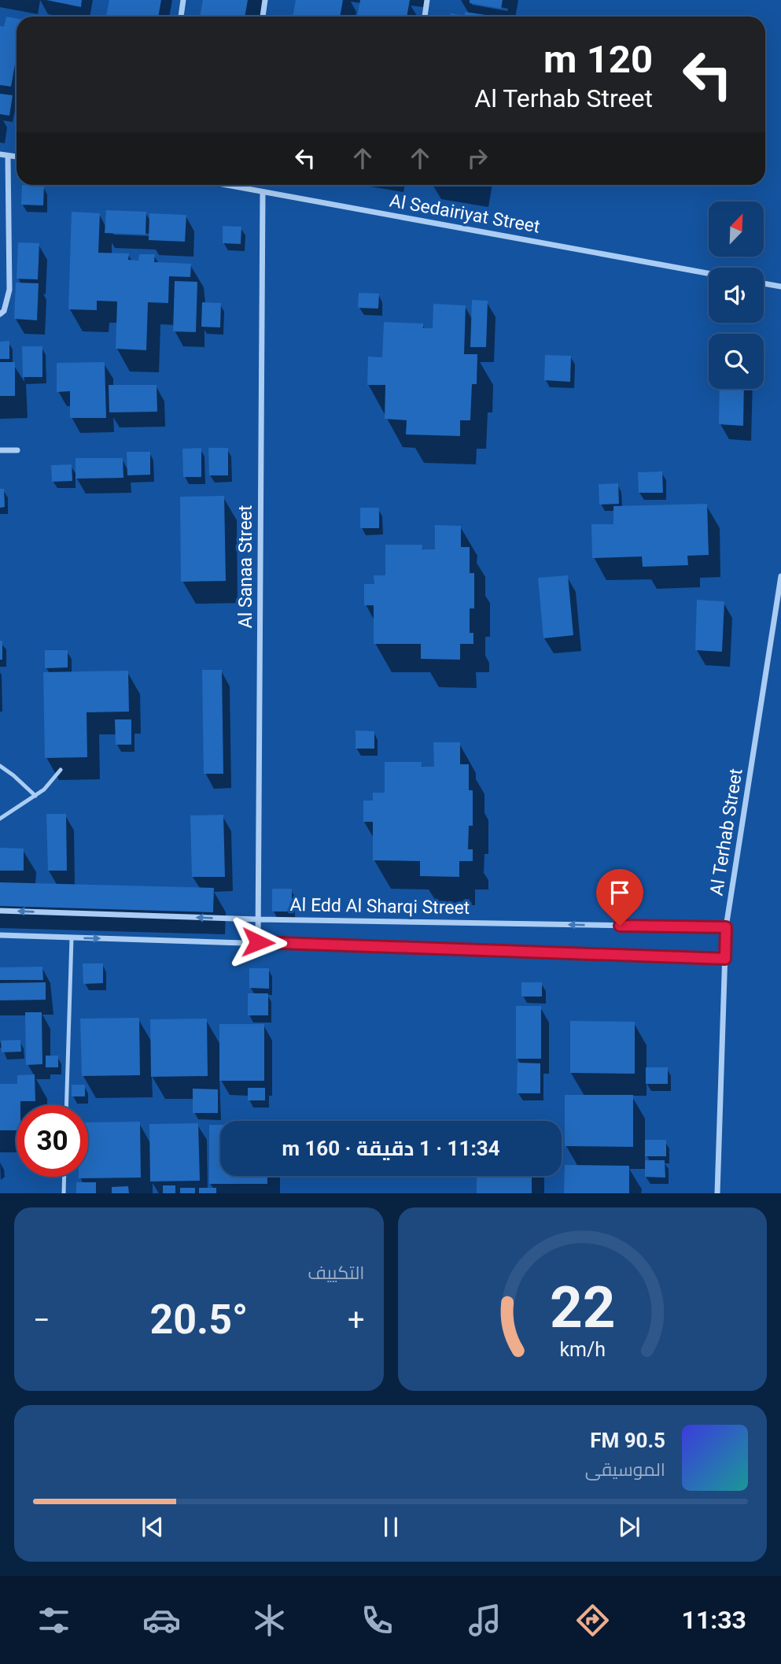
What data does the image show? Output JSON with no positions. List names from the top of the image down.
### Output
{
  "streets": {
    "street": [
      "Al Sedairiyat Street",
      "Al Sanaa Street",
      "Al Terhab Street",
      "Al Edd Al Sharqi Street"
    ]
  },
  "crossings": [
    ["Al Sedairiyat Street", "Al Sanaa Street"],
    ["Al Sanaa Street", "Al Edd Al Sharqi Street"],
    ["Al Terhab Street", "Al Edd Al Sharqi Street"]
  ],
  "north": "top right",
  "page": {
    "turn": ["120 m", "Al Terhab Street"],
    "limit": "30",
    "trip": "11:34 · 1 دقيقة · 160 m",
    "tile": "التكييف",
    "heat": ["−", "20.5°", "+"],
    "song": ["90.5 FM", "الموسيقى"],
    "tabs": "11:33",
    "gauge": ["22", "km/h"]
  }
}
